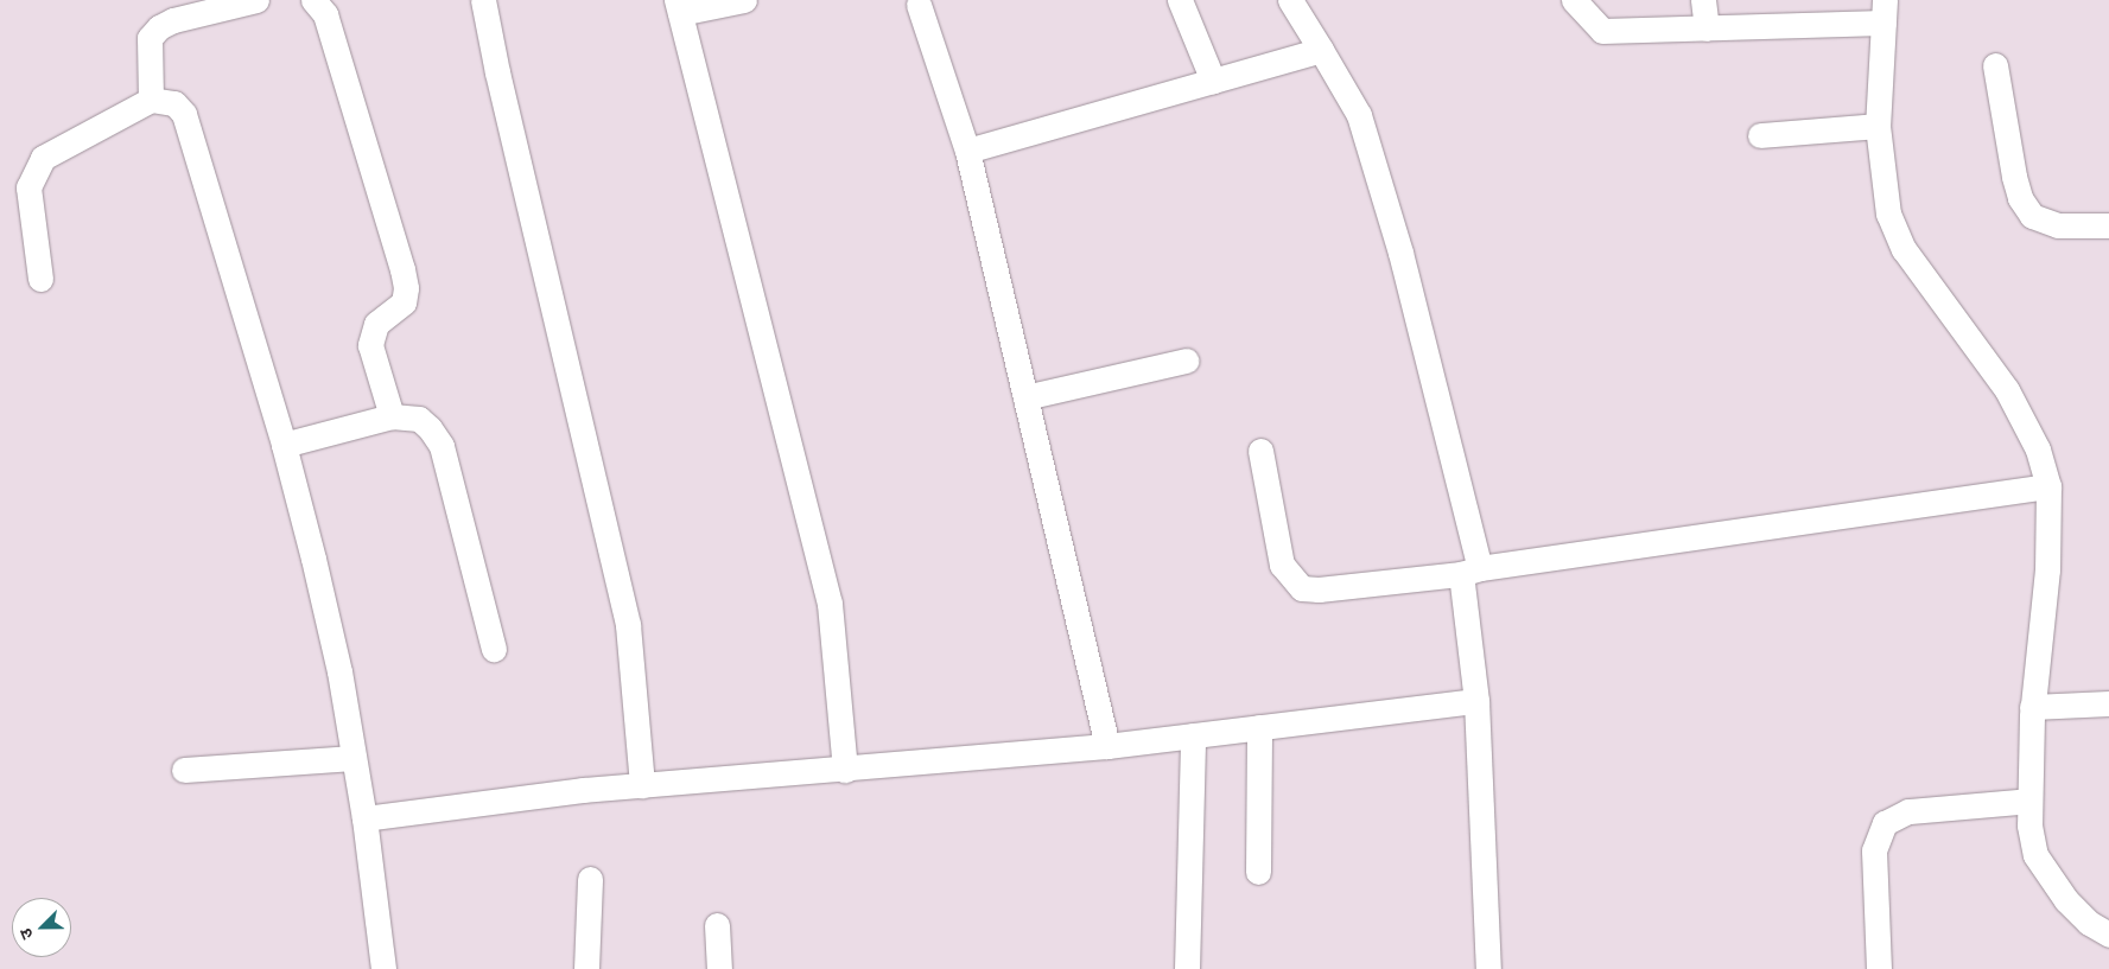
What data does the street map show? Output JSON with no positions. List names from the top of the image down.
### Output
{
  "north": "bottom left"
}
